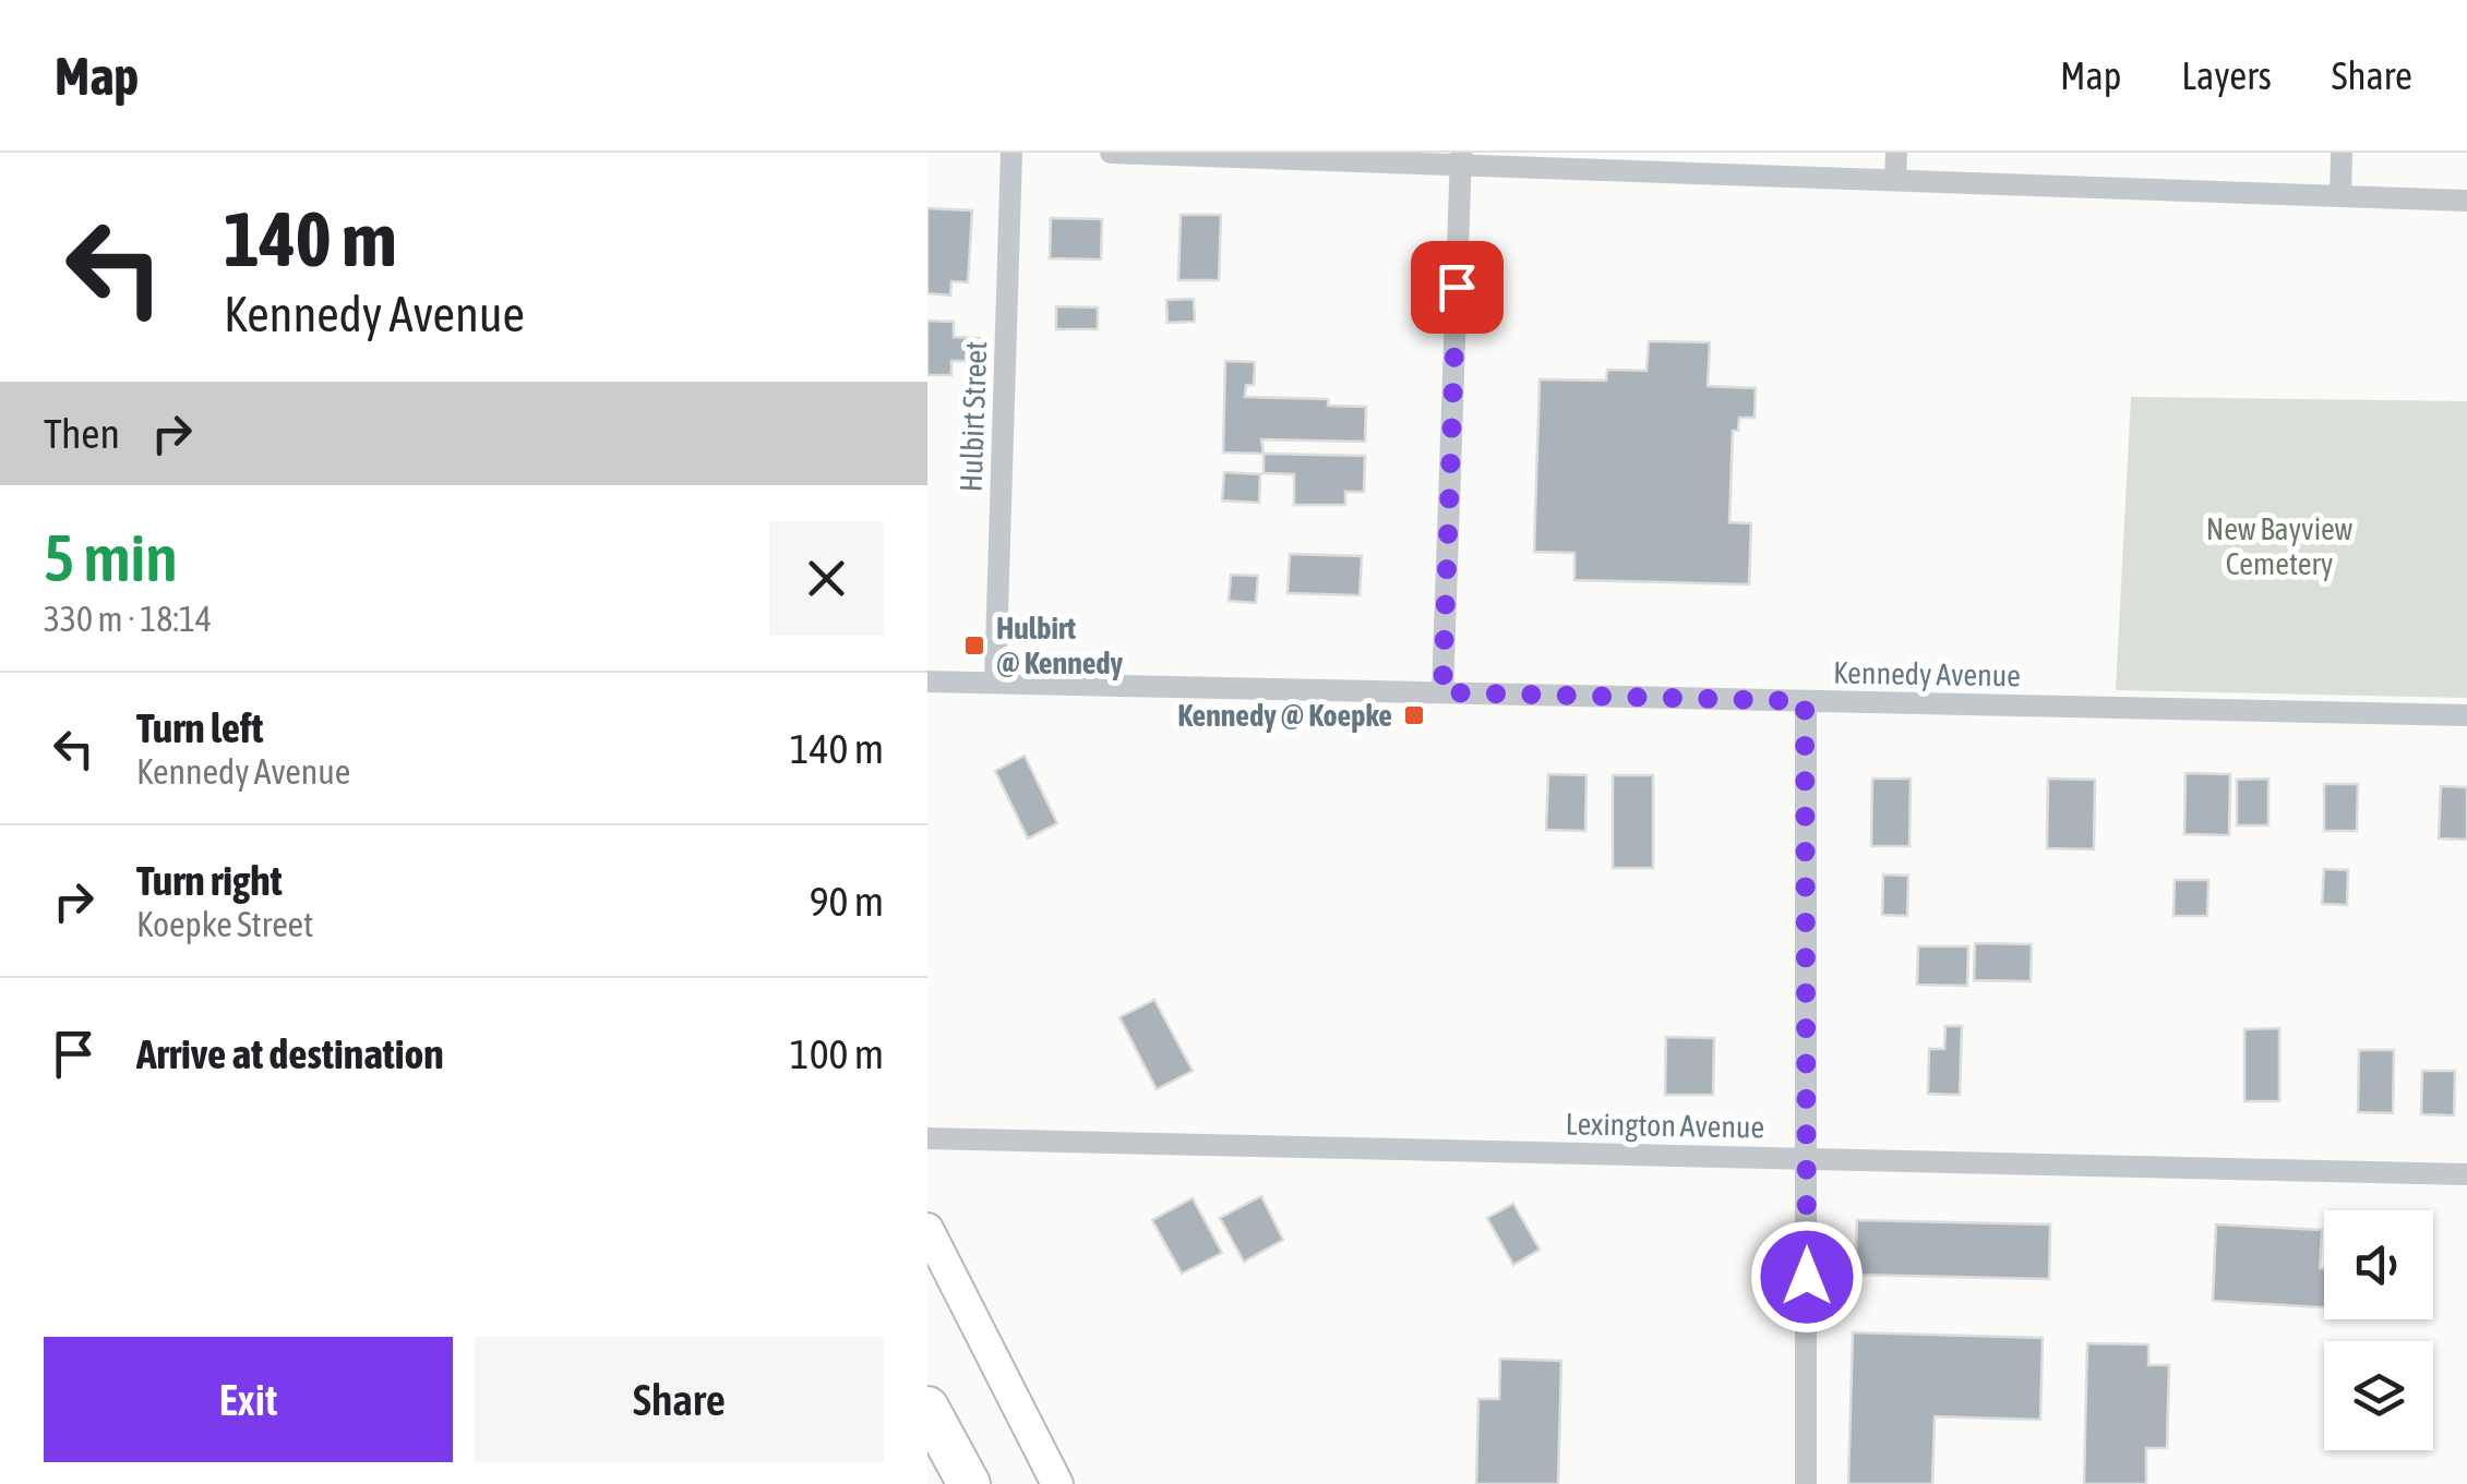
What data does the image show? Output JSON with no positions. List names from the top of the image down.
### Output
{
  "streets": {
    "street": ["Hulbirt Street", "Kennedy Avenue", "Lexington Avenue"]
  },
  "crossings": [
    ["Hulbirt Street", "Kennedy Avenue"]
  ],
  "parks": ["New Bayview Cemetery"],
  "places": {
    "transit": ["Hulbirt @ Kennedy", "Kennedy @ Koepke"]
  },
  "page": {
    "header": "Map",
    "nav": ["Map", "Layers", "Share"],
    "turn": ["140 m", "Kennedy Avenue"],
    "then": "Then",
    "heading": ["5 min", "330 m · 18:14"],
    "list": [
      {
        "name": "Turn left",
        "note": "Kennedy Avenue",
        "value": "140 m"
      },
      {
        "name": "Turn right",
        "note": "Koepke Street",
        "value": "90 m"
      },
      {
        "name": "Arrive at destination",
        "value": "100 m"
      }
    ],
    "buttons": ["Exit", "Share"]
  }
}
